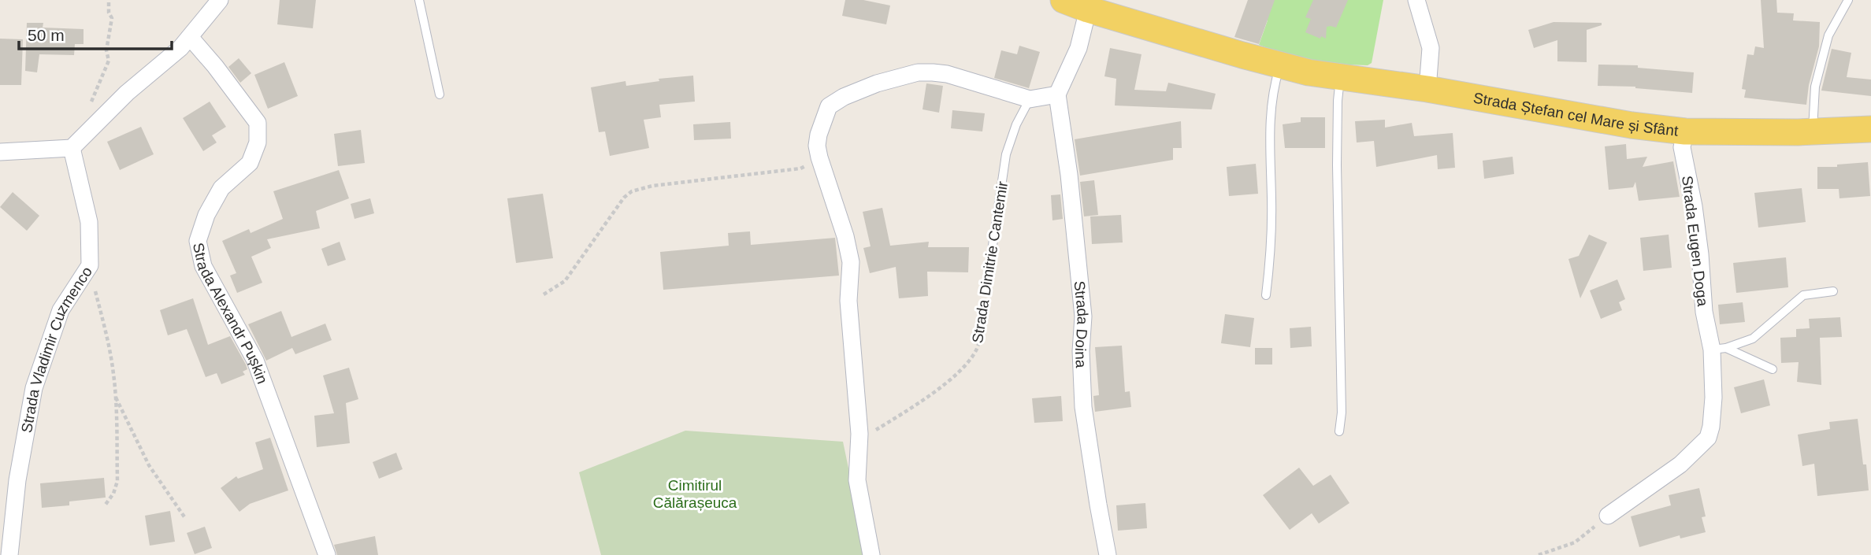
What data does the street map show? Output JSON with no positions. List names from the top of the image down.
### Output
{
  "streets": {
    "main road": ["Strada Ștefan cel Mare și Sfânt"],
    "street": [
      "Strada Eugen Doga",
      "Strada Alexandr Pușkin",
      "Strada Doina",
      "Strada Vladimir Cuzmenco"
    ],
    "lane": ["Strada Dimitrie Cantemir"]
  },
  "crossings": [
    ["Strada Ștefan cel Mare și Sfânt", "Strada Eugen Doga"]
  ],
  "parks": ["Cimitirul Călărașeuca"],
  "scale_bar": "50 m"
}
